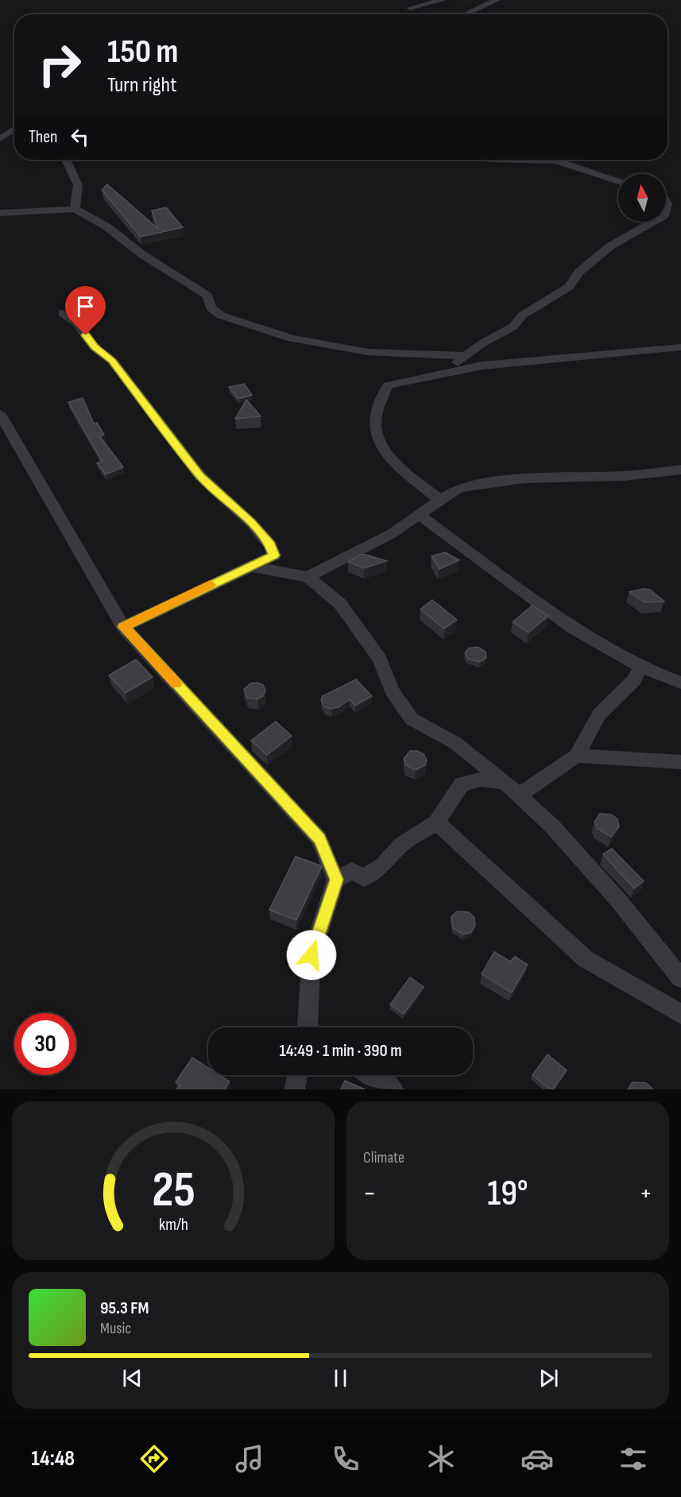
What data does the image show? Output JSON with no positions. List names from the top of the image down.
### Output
{
  "north": "top",
  "page": {
    "turn": ["150 m", "Turn right"],
    "then": "Then",
    "limit": "30",
    "trip": "14:49 · 1 min · 390 m",
    "tile": "Climate",
    "heat": ["−", "19°", "+"],
    "song": ["95.3 FM", "Music"],
    "tabs": "14:48",
    "gauge": ["25", "km/h"]
  }
}
